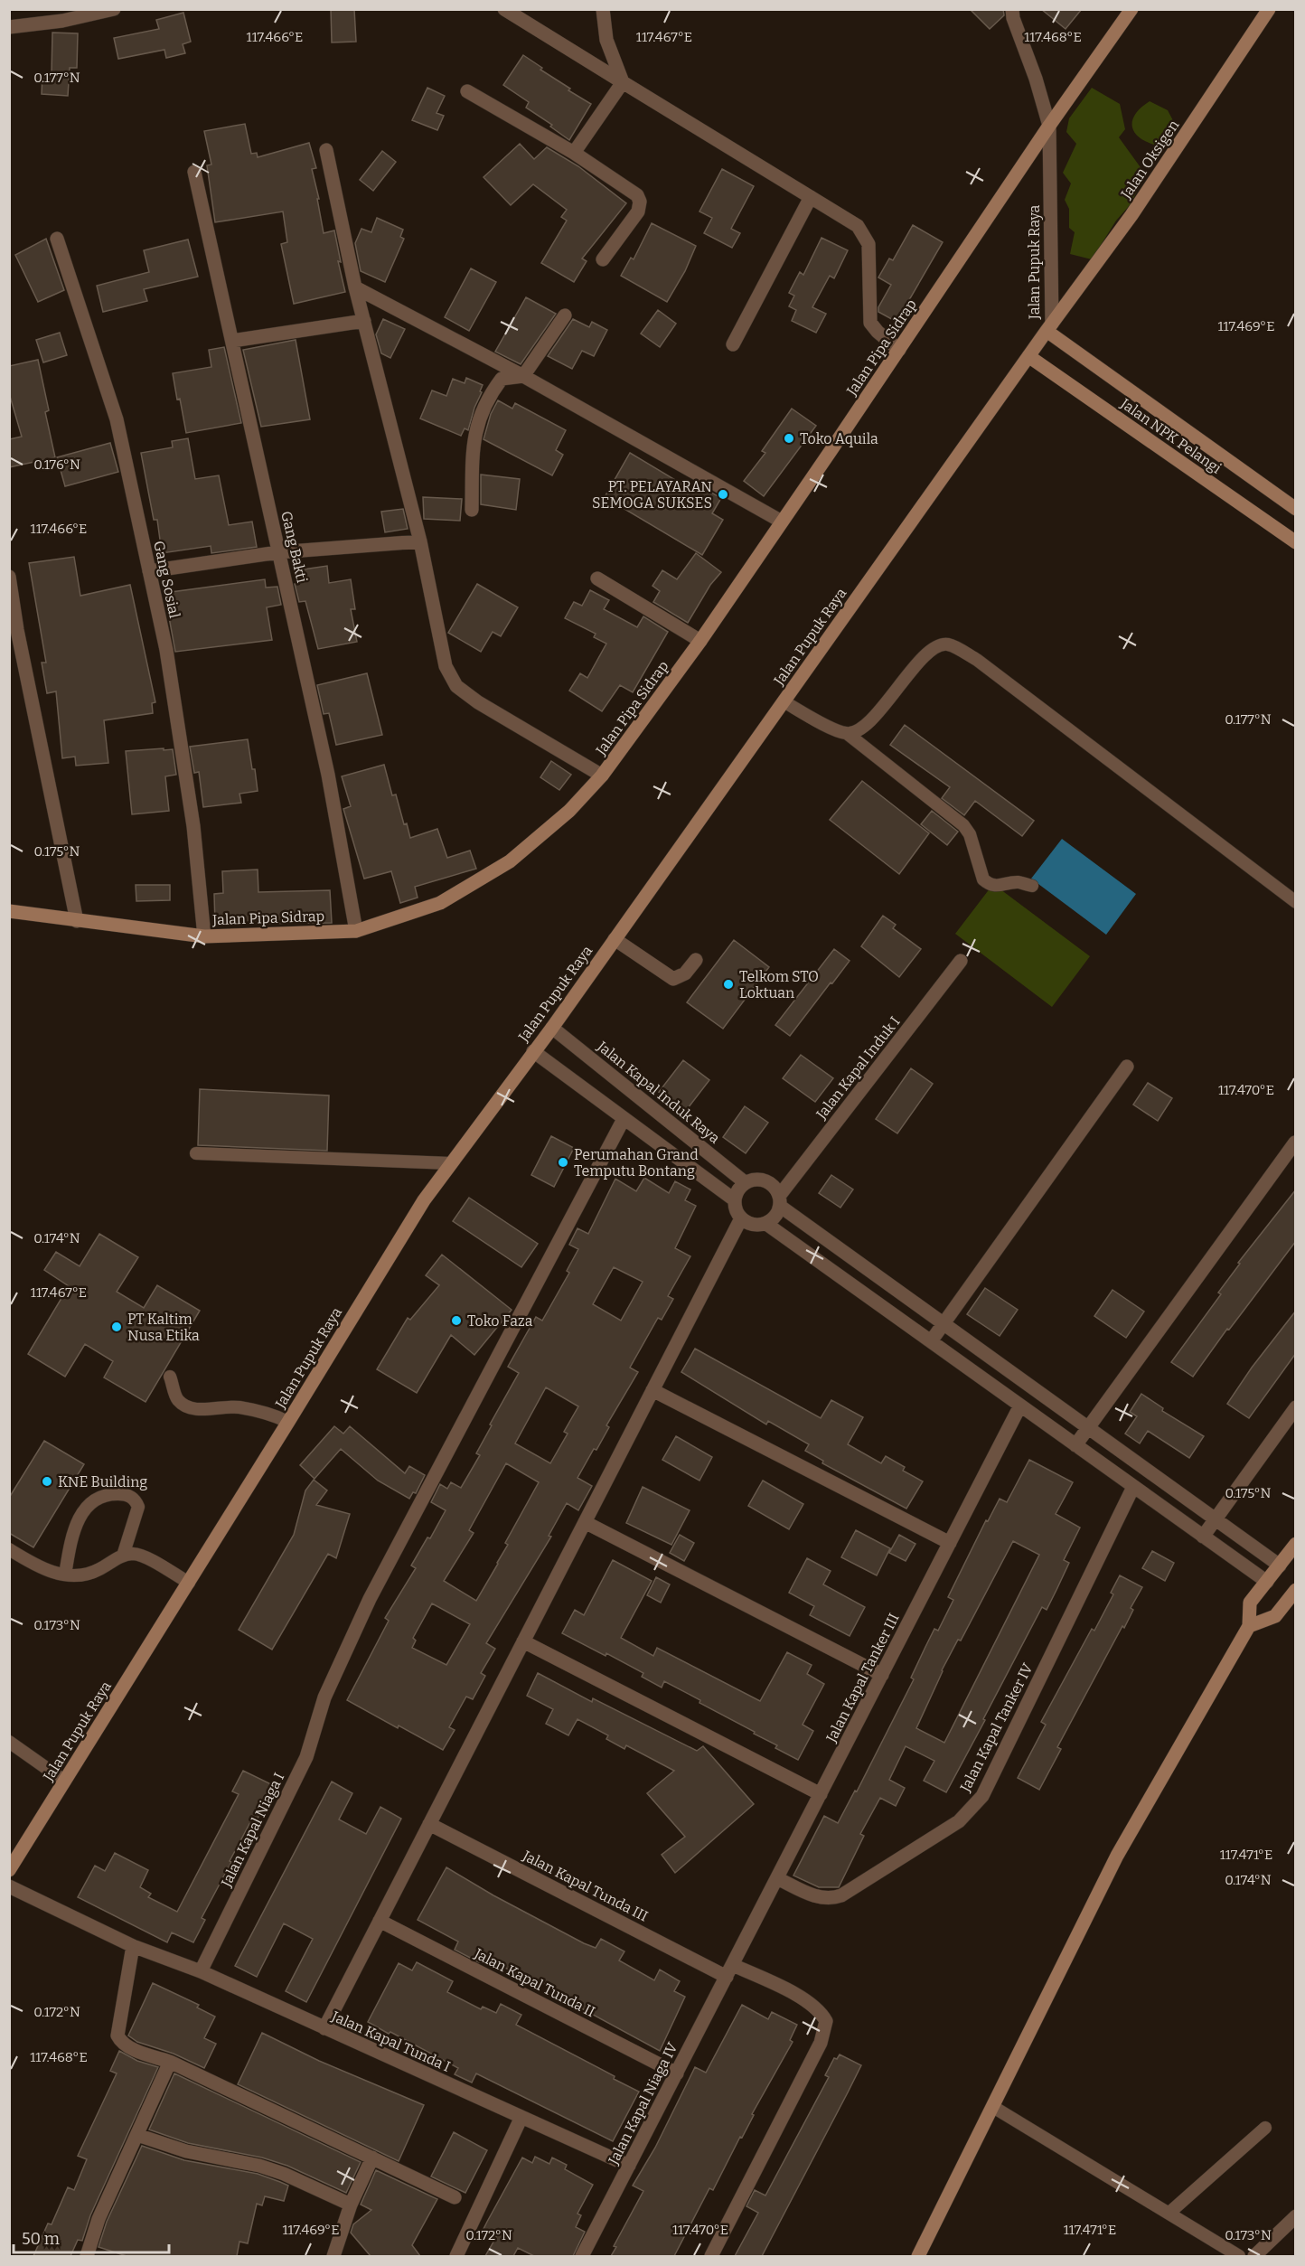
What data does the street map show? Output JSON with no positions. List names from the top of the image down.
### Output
{
  "streets": {
    "street": [
      "Jalan Oksigen",
      "Jalan Pupuk Raya",
      "Jalan Pipa Sidrap",
      "Jalan NPK Pelangi",
      "Gang Bakti",
      "Gang Sosial",
      "Jalan Kapal Induk I",
      "Jalan Kapal Induk Raya",
      "Jalan Kapal Tanker III",
      "Jalan Kapal Tanker IV",
      "Jalan Kapal Niaga I",
      "Jalan Kapal Tunda III",
      "Jalan Kapal Tunda II",
      "Jalan Kapal Tunda I",
      "Jalan Kapal Niaga IV"
    ]
  },
  "crossings": [
    ["Jalan Oksigen", "Jalan Pupuk Raya"],
    ["Jalan Oksigen", "Jalan NPK Pelangi"],
    ["Jalan Pupuk Raya", "Jalan Pipa Sidrap"],
    ["Jalan Pupuk Raya", "Jalan NPK Pelangi"],
    ["Jalan Pupuk Raya", "Jalan Kapal Induk Raya"],
    ["Jalan Pipa Sidrap", "Gang Bakti"],
    ["Jalan Pipa Sidrap", "Gang Sosial"],
    ["Jalan Kapal Induk I", "Jalan Kapal Induk Raya"],
    ["Jalan Kapal Tanker III", "Jalan Kapal Tanker IV"],
    ["Jalan Kapal Tanker III", "Jalan Kapal Tunda III"],
    ["Jalan Kapal Tanker III", "Jalan Kapal Niaga IV"],
    ["Jalan Kapal Niaga I", "Jalan Kapal Tunda I"],
    ["Jalan Kapal Tunda III", "Jalan Kapal Niaga IV"],
    ["Jalan Kapal Tunda II", "Jalan Kapal Niaga IV"],
    ["Jalan Kapal Tunda I", "Jalan Kapal Niaga IV"]
  ],
  "places": [
    "Toko Aquila",
    "PT. PELAYARAN SEMOGA SUKSES",
    "Telkom STO Loktuan",
    "Perumahan Grand Temputu Bontang",
    "Toko Faza",
    "PT Kaltim Nusa Etika",
    "KNE Building"
  ],
  "scale_bar": "50 m",
  "coordinates": [
    "117.466°E",
    "117.467°E",
    "117.468°E",
    "0.177°N",
    "117.469°E",
    "0.176°N",
    "0.175°N",
    "117.470°E",
    "0.174°N",
    "0.173°N",
    "117.471°E",
    "0.172°N"
  ]
}
